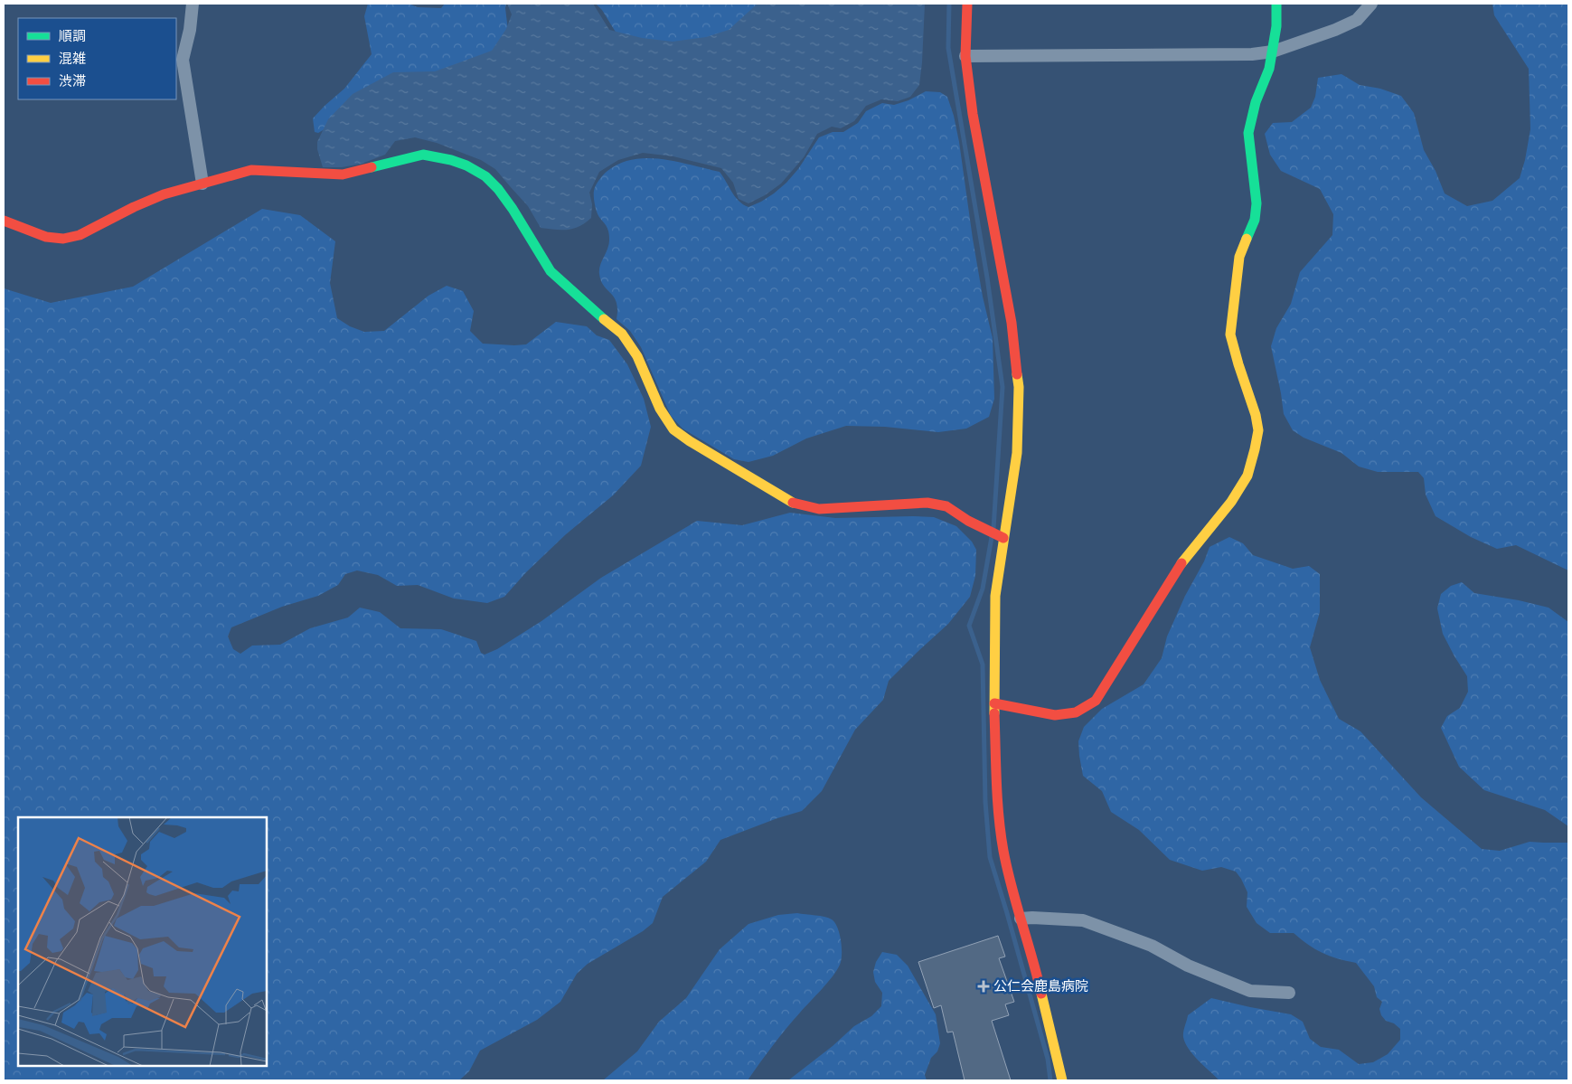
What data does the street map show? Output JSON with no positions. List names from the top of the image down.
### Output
{
  "places": {
    "health": ["公仁会鹿島病院"]
  },
  "legend": ["順調", "混雑", "渋滞"]
}
